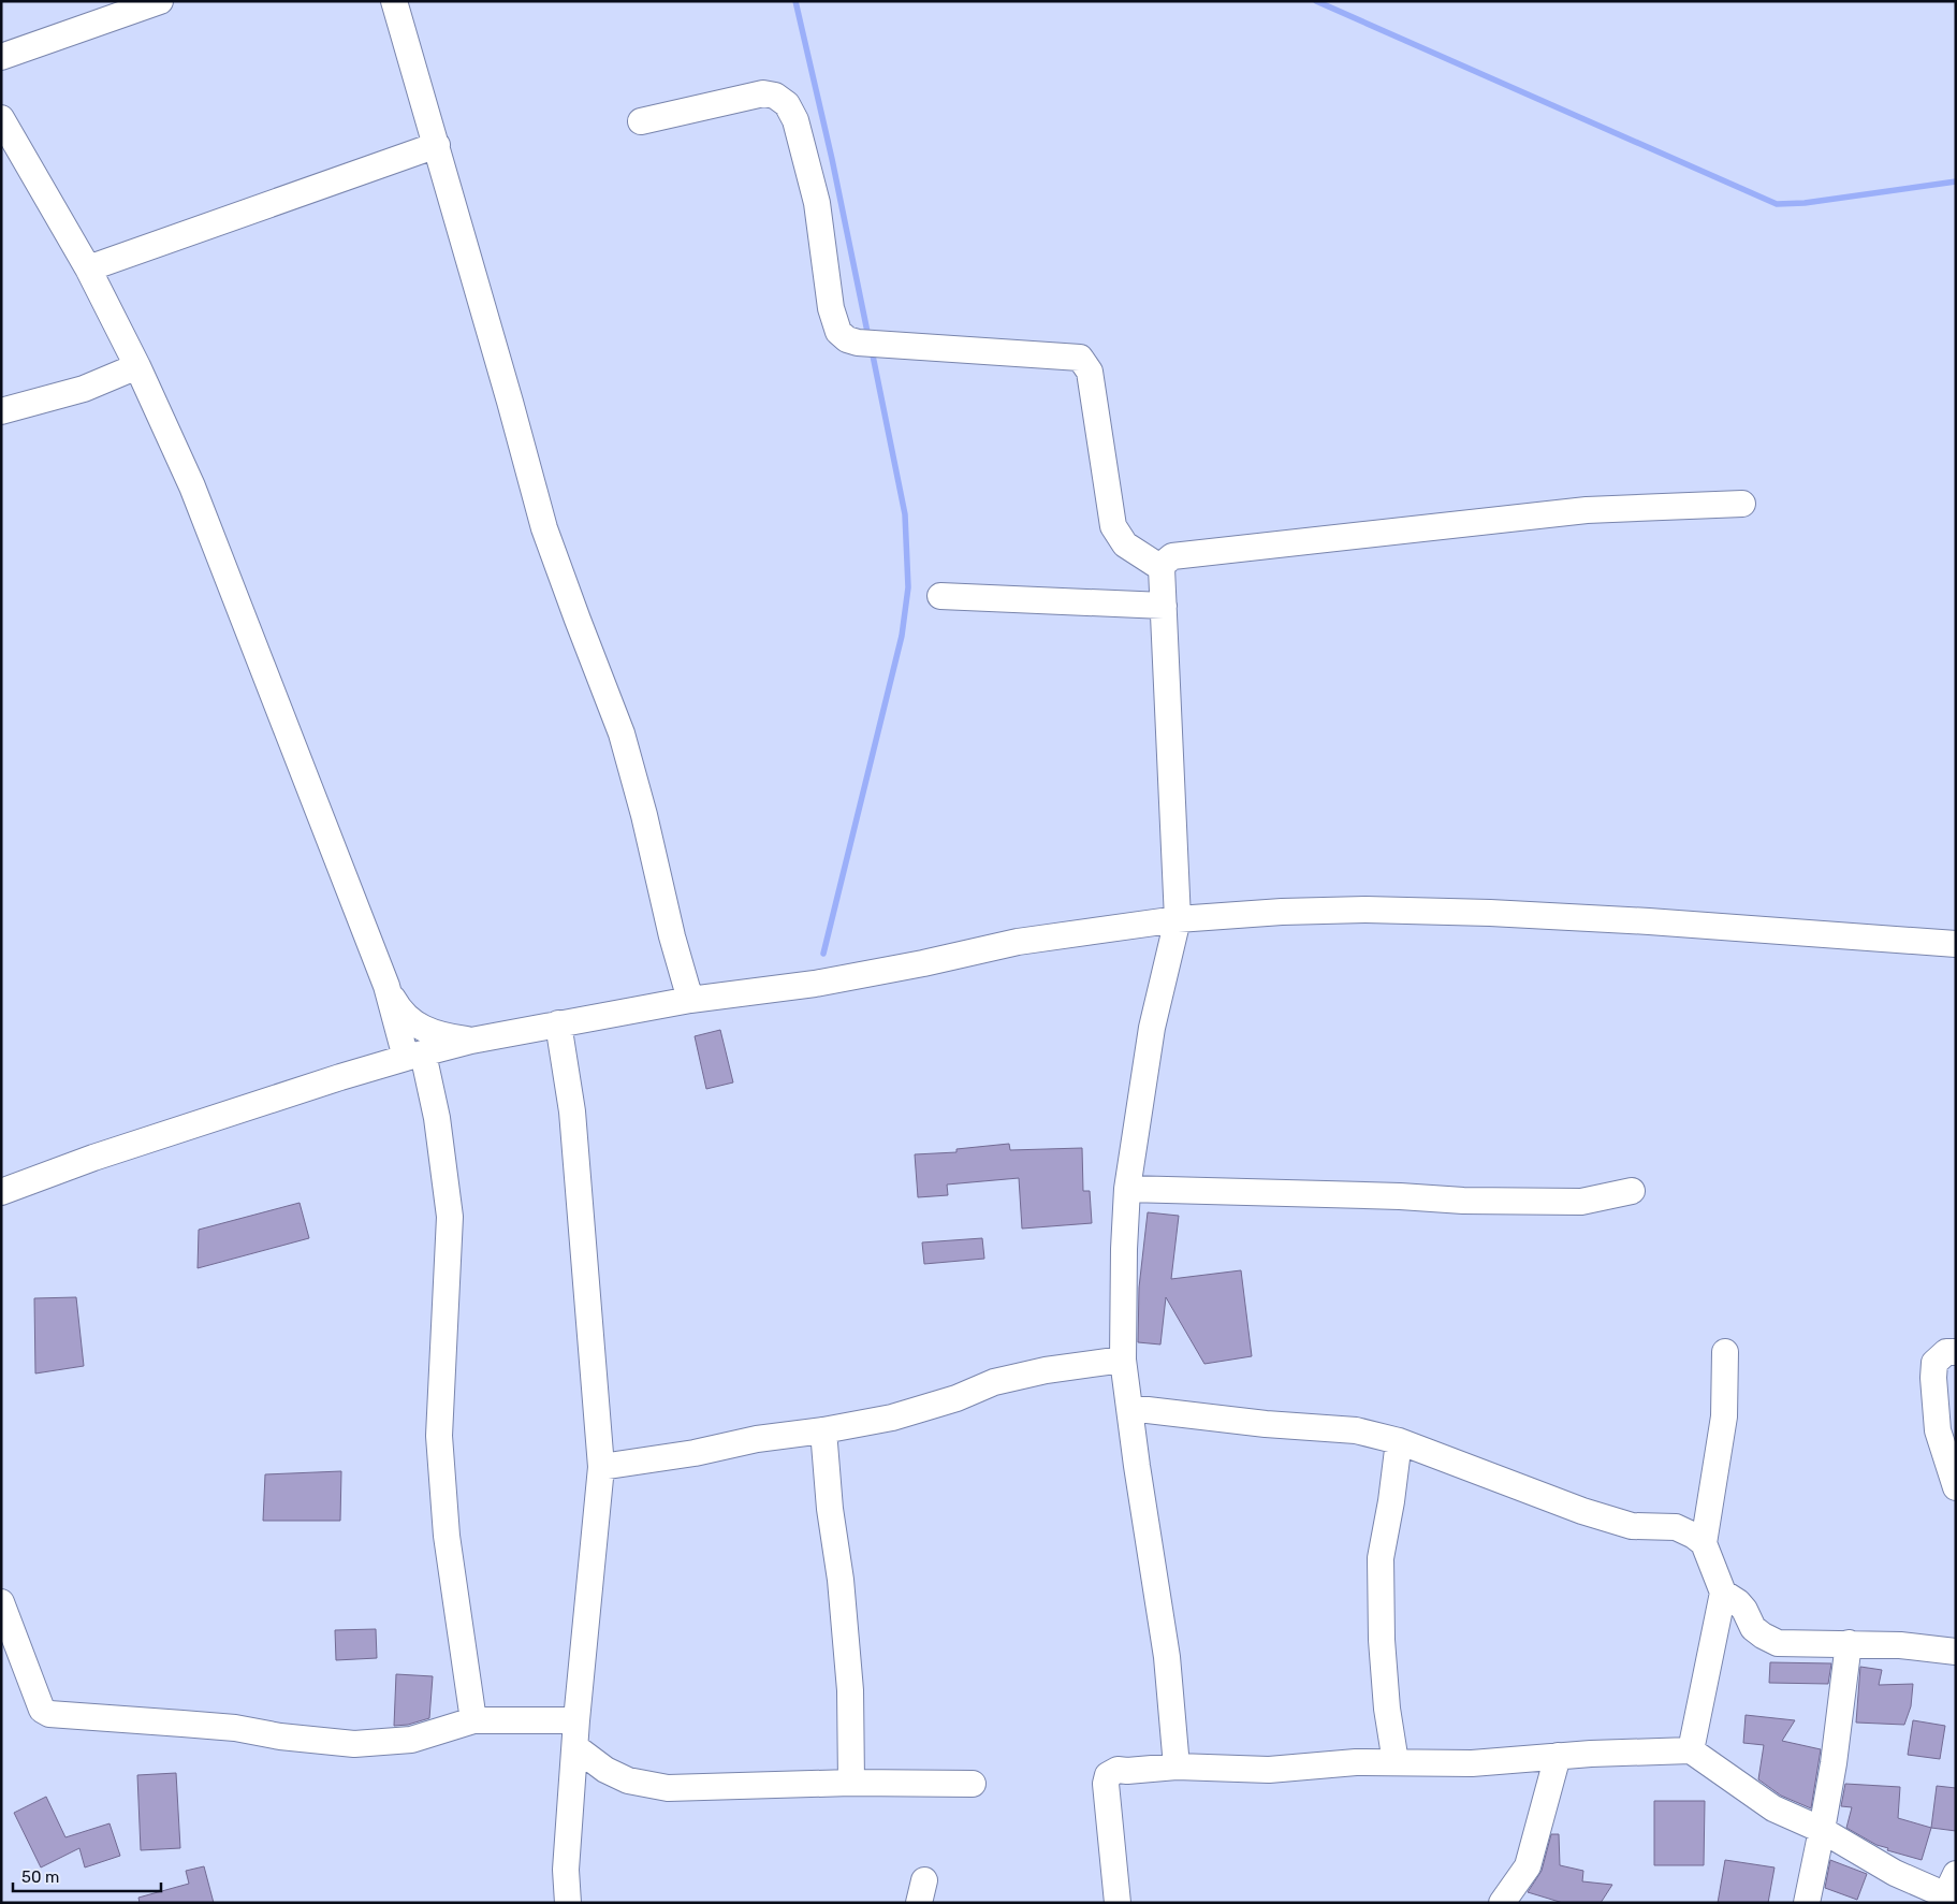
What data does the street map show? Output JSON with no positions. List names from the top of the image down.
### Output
{
  "scale_bar": "50 m"
}
